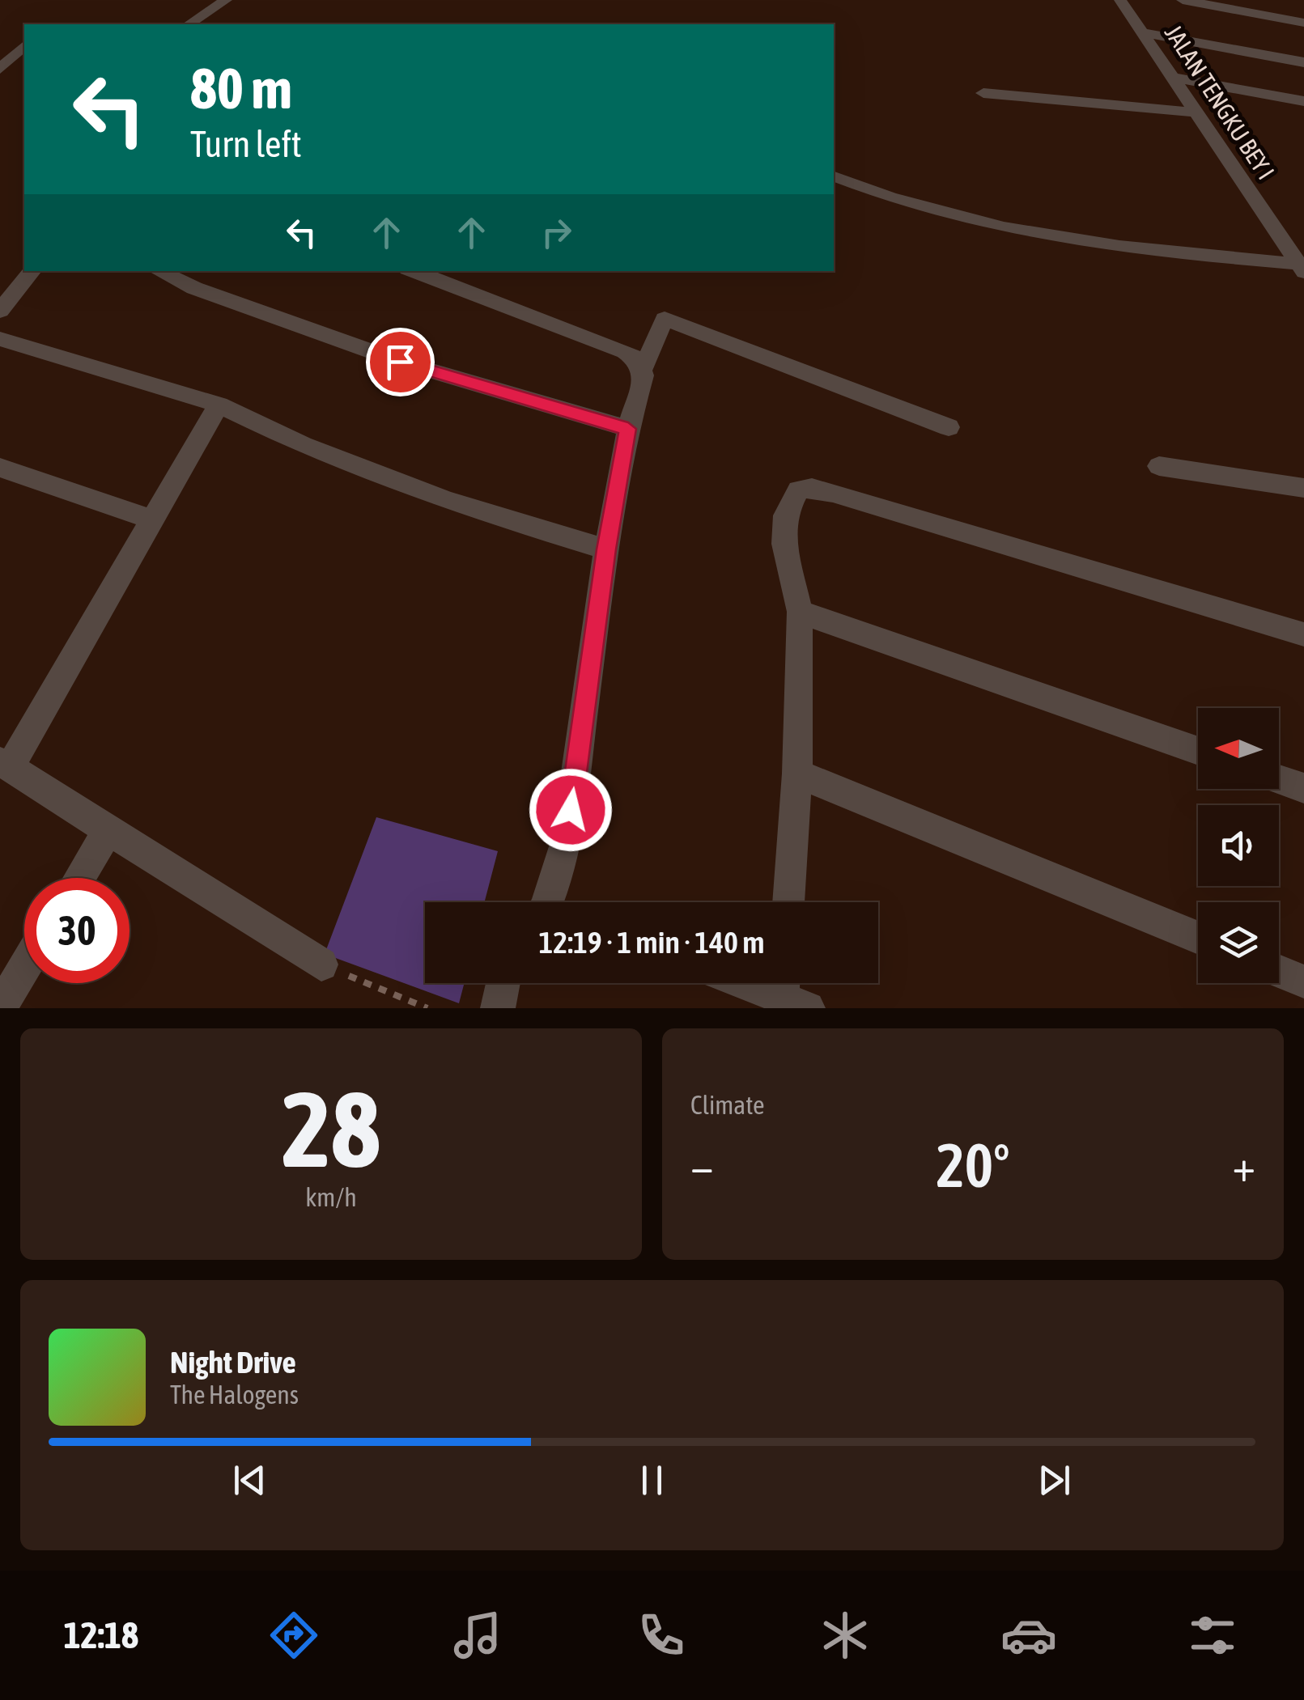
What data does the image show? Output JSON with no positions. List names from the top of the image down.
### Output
{
  "streets": {
    "street": ["JALAN TENGKU BEY I"]
  },
  "north": "left",
  "page": {
    "turn": ["80 m", "Turn left"],
    "limit": "30",
    "trip": "12:19 · 1 min · 140 m",
    "tile": [
      ["28", "km/h"],
      "Climate"
    ],
    "heat": ["−", "20°", "+"],
    "song": ["Night Drive", "The Halogens"],
    "tabs": "12:18"
  }
}
